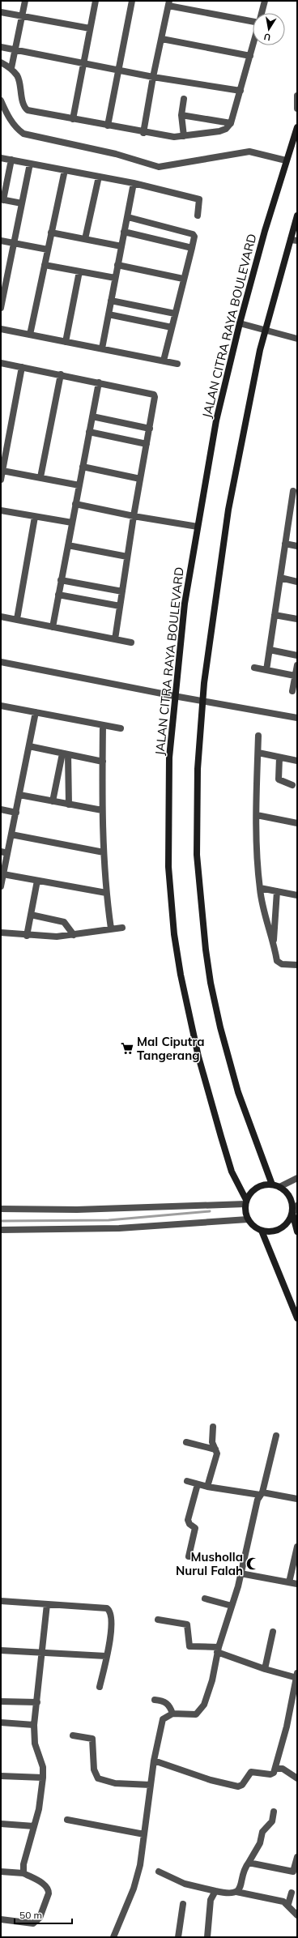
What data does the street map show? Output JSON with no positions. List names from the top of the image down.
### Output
{
  "streets": {
    "main road": ["JALAN CITRA RAYA BOULEVARD"]
  },
  "places": {
    "supermarket": ["Mal Ciputra Tangerang"],
    "mosque": ["Musholla Nurul Falah"]
  },
  "scale_bar": "50 m",
  "north": "bottom"
}
